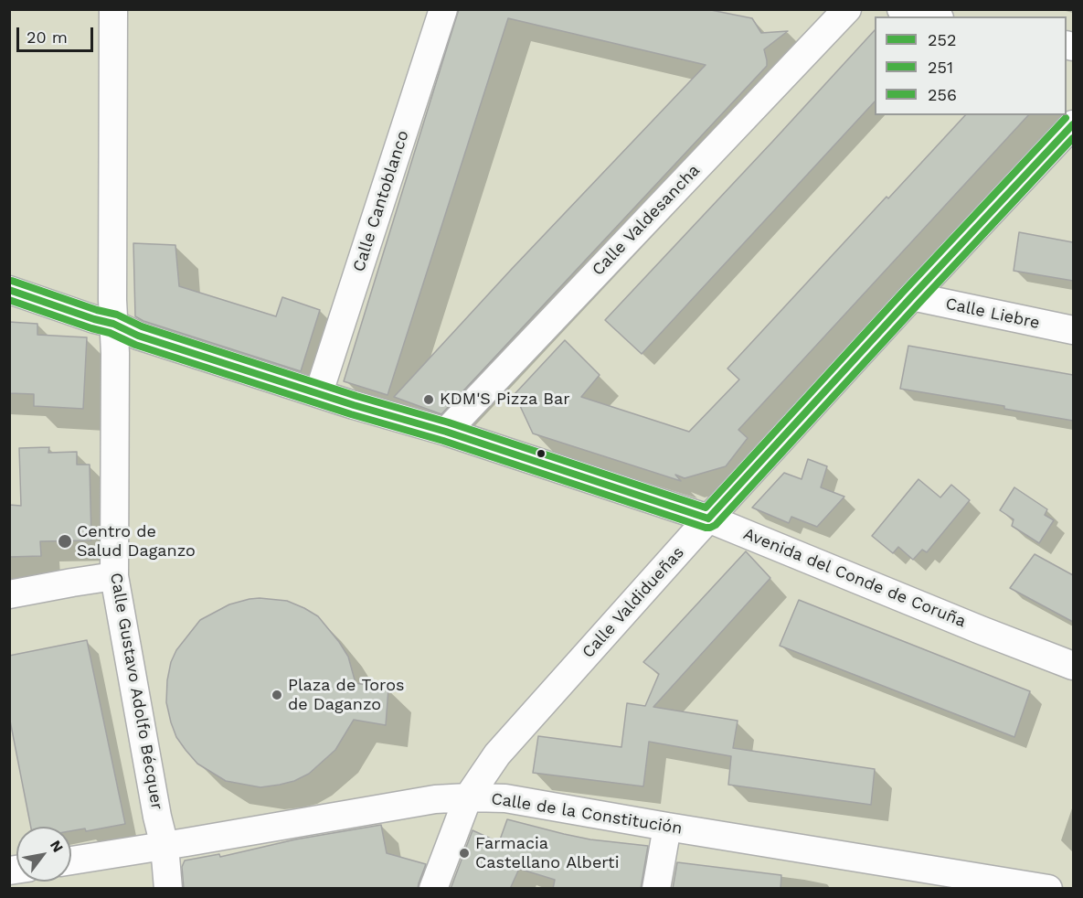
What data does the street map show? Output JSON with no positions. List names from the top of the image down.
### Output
{
  "streets": {
    "street": [
      "Calle Cantoblanco",
      "Calle Valdesancha",
      "Calle Liebre",
      "Avenida del Conde de Coruña",
      "Calle Valdidueñas",
      "Calle Gustavo Adolfo Bécquer",
      "Calle de la Constitución"
    ]
  },
  "crossings": [
    ["Calle Cantoblanco", "Avenida del Conde de Coruña"],
    ["Calle Valdesancha", "Avenida del Conde de Coruña"],
    ["Calle Liebre", "Calle Valdidueñas"],
    ["Avenida del Conde de Coruña", "Calle Valdidueñas"],
    ["Avenida del Conde de Coruña", "Calle Gustavo Adolfo Bécquer"],
    ["Calle Valdidueñas", "Calle de la Constitución"],
    ["Calle Gustavo Adolfo Bécquer", "Calle de la Constitución"]
  ],
  "places": [
    "KDM'S Pizza Bar",
    "Centro de Salud Daganzo",
    "Plaza de Toros de Daganzo",
    "Farmacia Castellano Alberti"
  ],
  "lines": ["transit line 256", "transit line 252", "transit line 251"],
  "legend": ["252", "251", "256"],
  "scale_bar": "20 m",
  "north": "top right"
}
